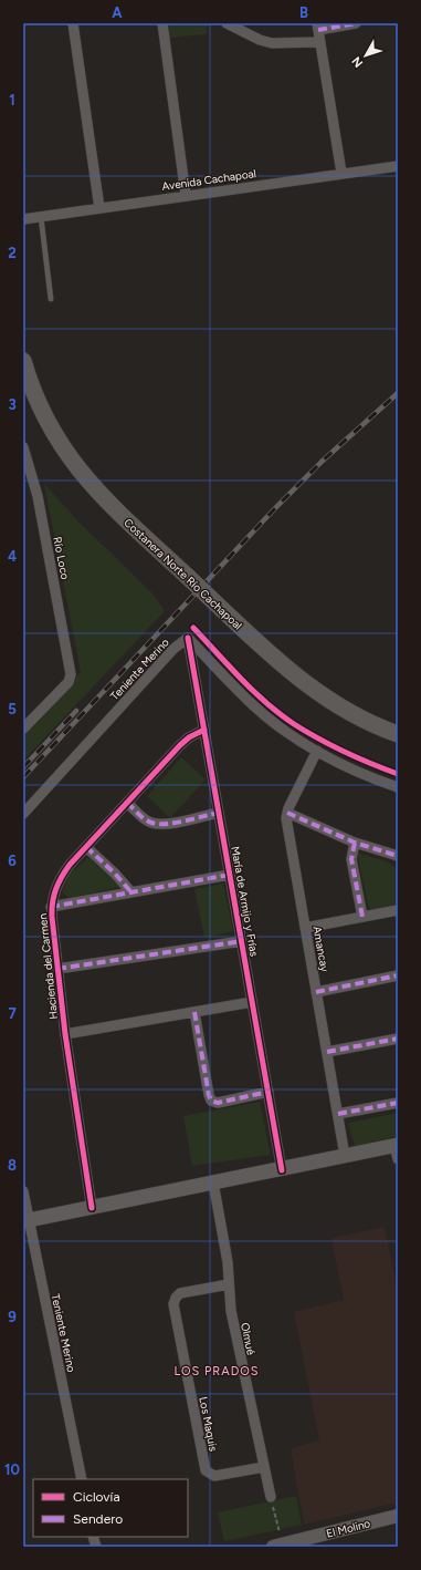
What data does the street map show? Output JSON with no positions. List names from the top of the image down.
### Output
{
  "streets": {
    "main road": ["Costanera Norte Río Cachapoal"],
    "street": [
      "Avenida Cachapoal",
      "Río Loco",
      "Teniente Merino",
      "María de Armijo y Frías",
      "Amancay",
      "Hacienda del Carmen",
      "Olmué",
      "Los Maquis",
      "El Molino"
    ]
  },
  "crossings": [
    ["Teniente Merino", "María de Armijo y Frías"],
    ["María de Armijo y Frías", "Hacienda del Carmen"],
    ["Olmué", "Los Maquis"]
  ],
  "districts": ["LOS PRADOS"],
  "legend": ["Ciclovía", "Sendero"],
  "north": "bottom left",
  "grid": {
    "columns": ["A", "B"],
    "rows": [
      "1",
      "2",
      "3",
      "4",
      "5",
      "6",
      "7",
      "8",
      "9",
      "10"
    ]
  }
}
